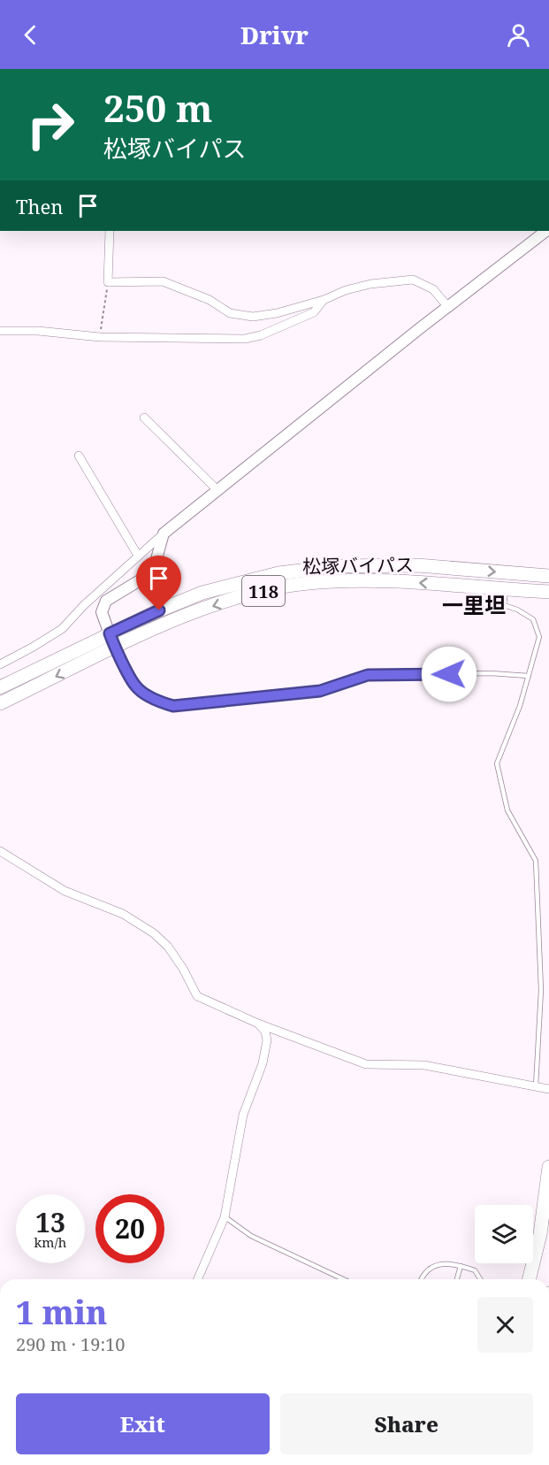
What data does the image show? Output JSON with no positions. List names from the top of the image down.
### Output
{
  "streets": {
    "highway": ["松塚バイパス", "118"]
  },
  "districts": ["一里坦"],
  "page": {
    "header": "Drivr",
    "turn": ["250 m", "松塚バイパス"],
    "then": "Then",
    "speed": "13 km/h",
    "limit": "20",
    "heading": ["1 min", "290 m · 19:10"],
    "buttons": ["Exit", "Share"]
  }
}
